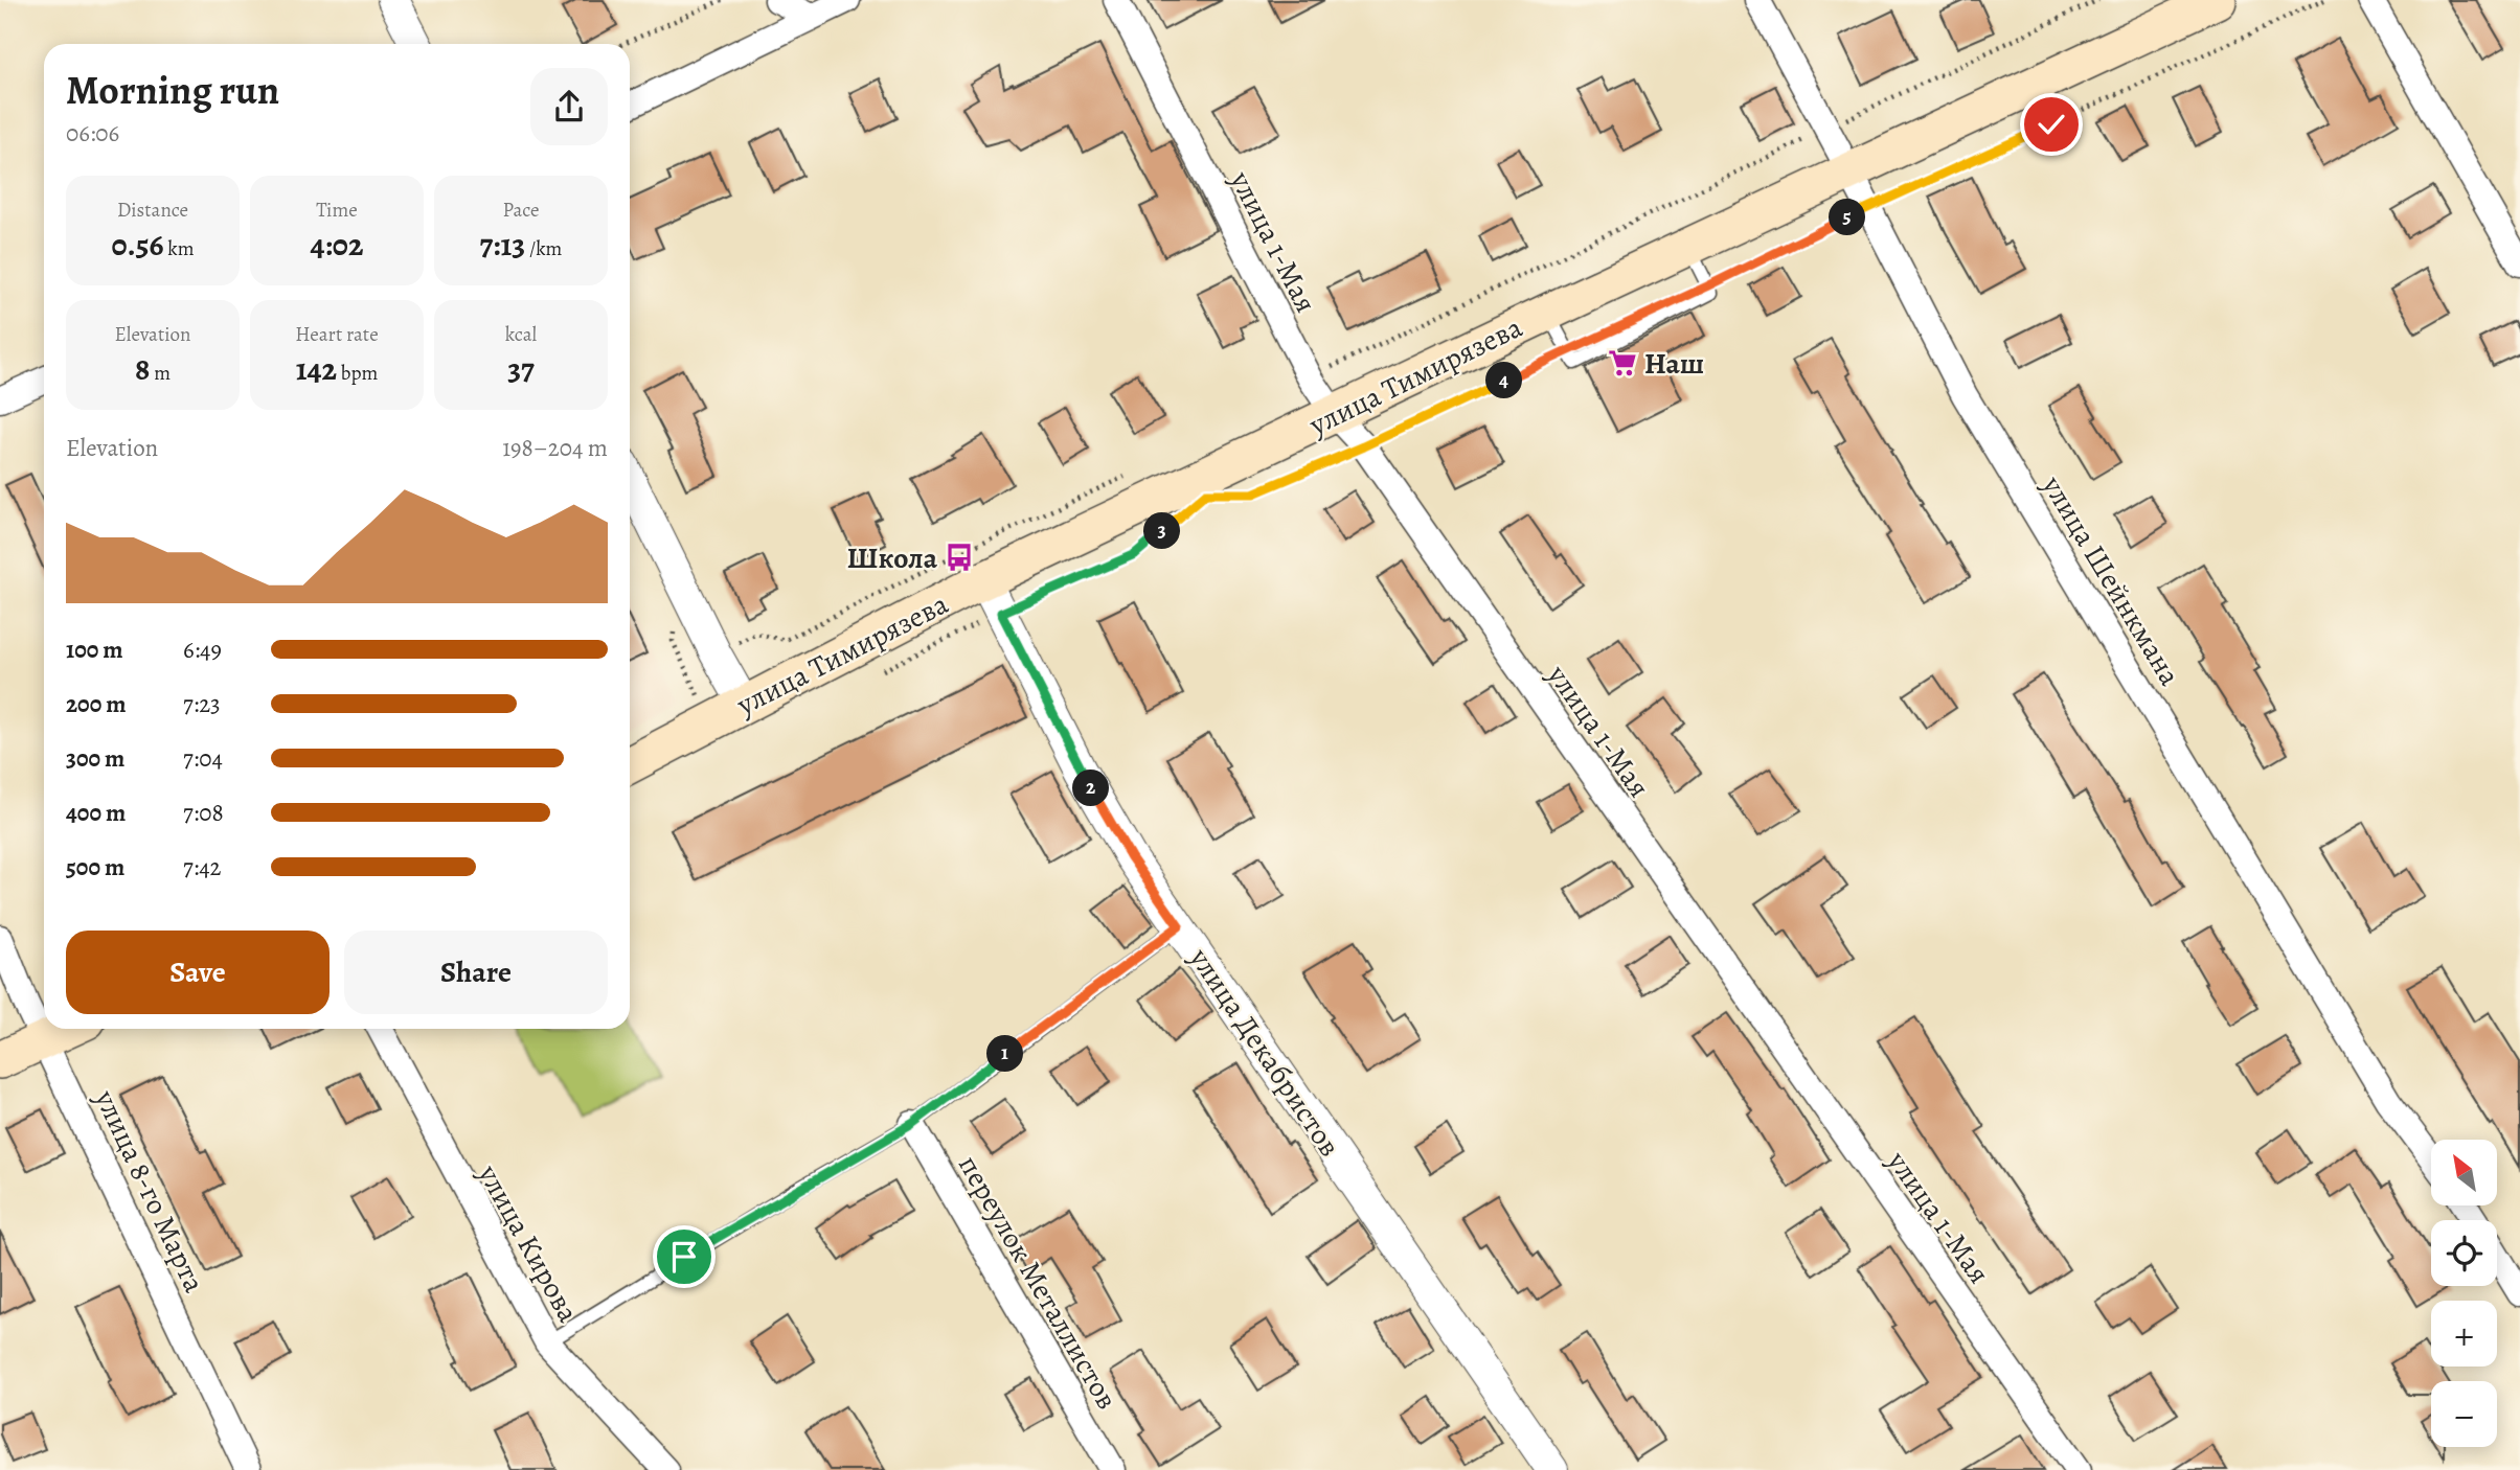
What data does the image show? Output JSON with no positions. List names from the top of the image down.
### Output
{
  "streets": {
    "main road": ["улица Тимирязева"],
    "street": [
      "улица 1-Мая",
      "улица Шейнкмана",
      "улица Декабристов",
      "улица 8-го Марта",
      "улица Кирова",
      "переулок Металлистов"
    ]
  },
  "crossings": [
    ["улица 1-Мая", "улица Тимирязева"],
    ["улица Тимирязева", "улица Шейнкмана"],
    ["улица Тимирязева", "улица Декабристов"]
  ],
  "places": {
    "supermarket": ["Наш"],
    "bus stop": ["Школа"]
  },
  "north": "top left",
  "page": {
    "heading": ["Morning run", "06:06"],
    "stats": [
      ["Distance", "0.56 km"],
      ["Time", "4:02"],
      ["Pace", "7:13 /km"],
      ["Elevation", "8 m"],
      ["Heart rate", "142 bpm"],
      ["kcal", "37"]
    ],
    "pins": [
      "5",
      "4",
      "3",
      "2",
      "1"
    ],
    "chart": ["Elevation", "198–204 m"],
    "list": [
      {
        "name": "100 m",
        "note": "6:49"
      },
      {
        "name": "200 m",
        "note": "7:23"
      },
      {
        "name": "300 m",
        "note": "7:04"
      },
      {
        "name": "400 m",
        "note": "7:08"
      },
      {
        "name": "500 m",
        "note": "7:42"
      }
    ],
    "buttons": ["Save", "Share"],
    "map_buttons": ["+", "−"]
  }
}
